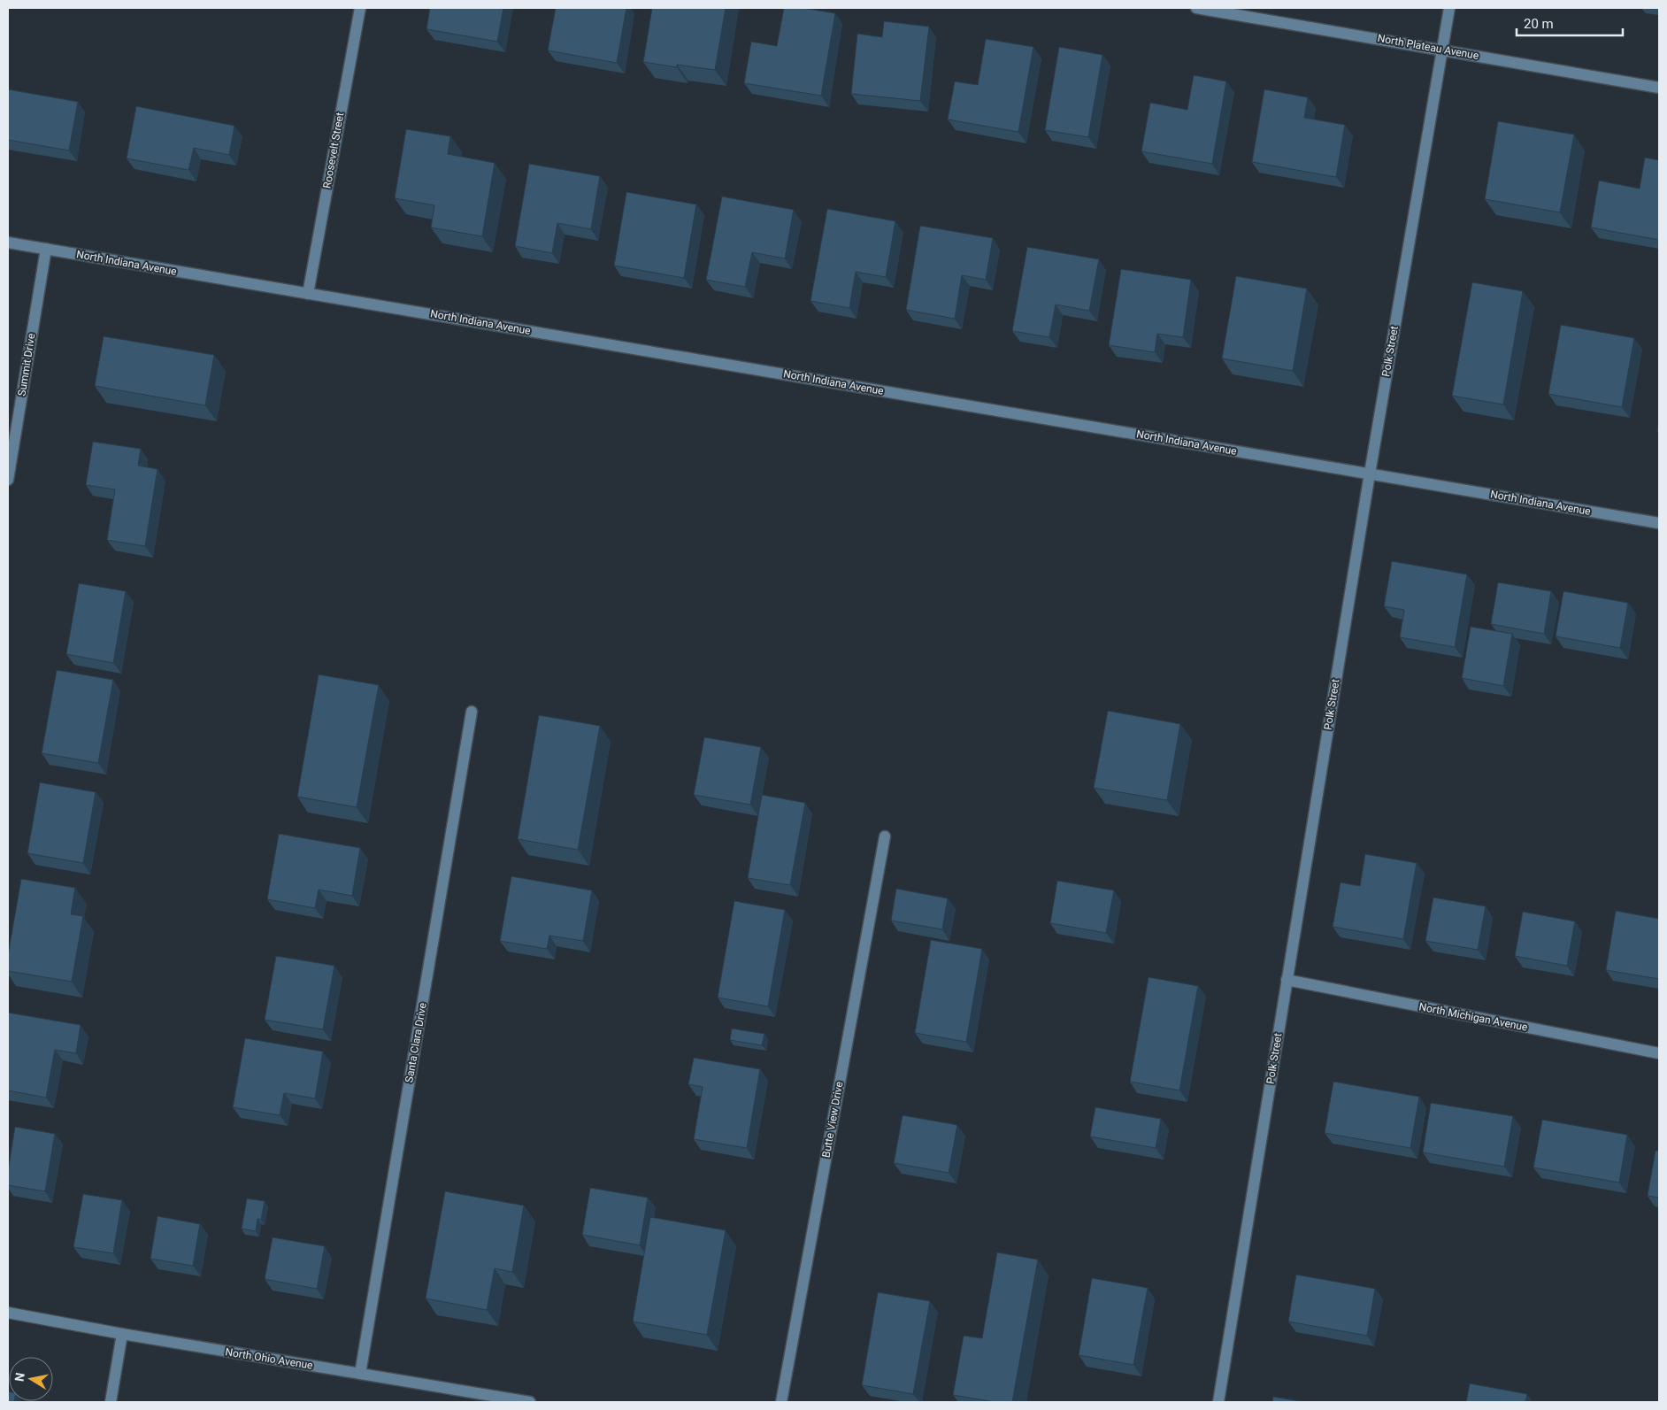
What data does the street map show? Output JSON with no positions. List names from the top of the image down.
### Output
{
  "streets": {
    "street": [
      "North Plateau Avenue",
      "Roosevelt Street",
      "North Indiana Avenue",
      "Polk Street",
      "Summit Drive",
      "North Michigan Avenue",
      "Santa Clara Drive",
      "Butte View Drive",
      "North Ohio Avenue"
    ]
  },
  "crossings": [
    ["North Plateau Avenue", "Polk Street"],
    ["Roosevelt Street", "North Indiana Avenue"],
    ["North Indiana Avenue", "Polk Street"],
    ["North Indiana Avenue", "Summit Drive"],
    ["Polk Street", "North Michigan Avenue"],
    ["Santa Clara Drive", "North Ohio Avenue"]
  ],
  "scale_bar": "20 m",
  "north": "left"
}
